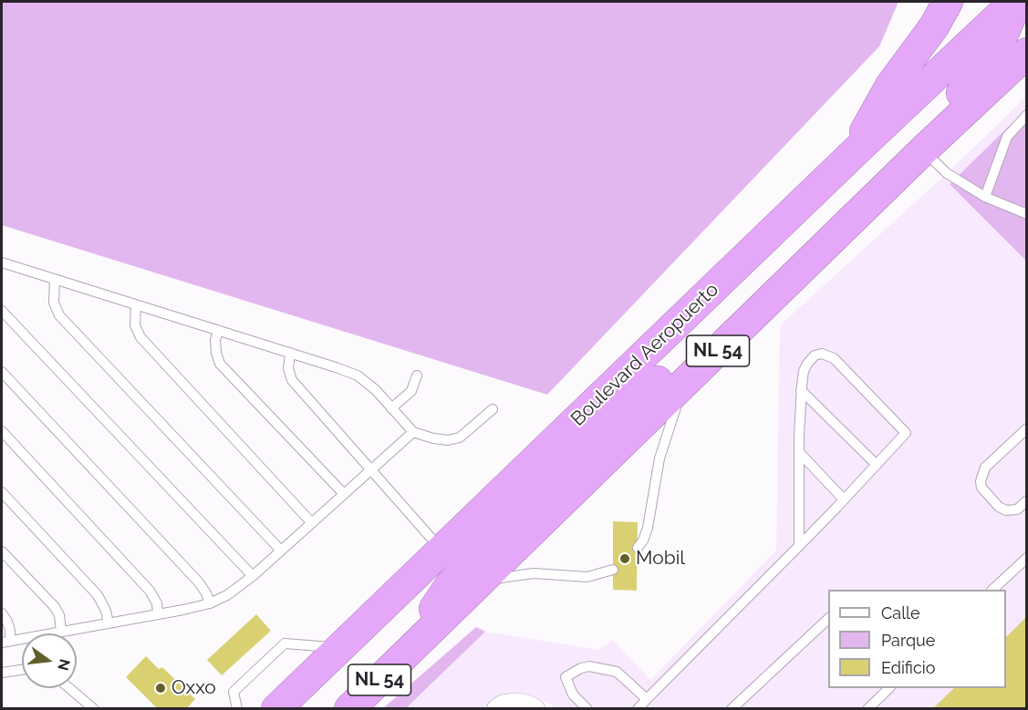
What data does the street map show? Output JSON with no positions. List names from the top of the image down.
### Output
{
  "streets": {
    "highway": ["NL 54", "Boulevard Aeropuerto"]
  },
  "places": ["Mobil", "Oxxo"],
  "legend": ["Calle", "Parque", "Edificio"],
  "north": "right"
}
